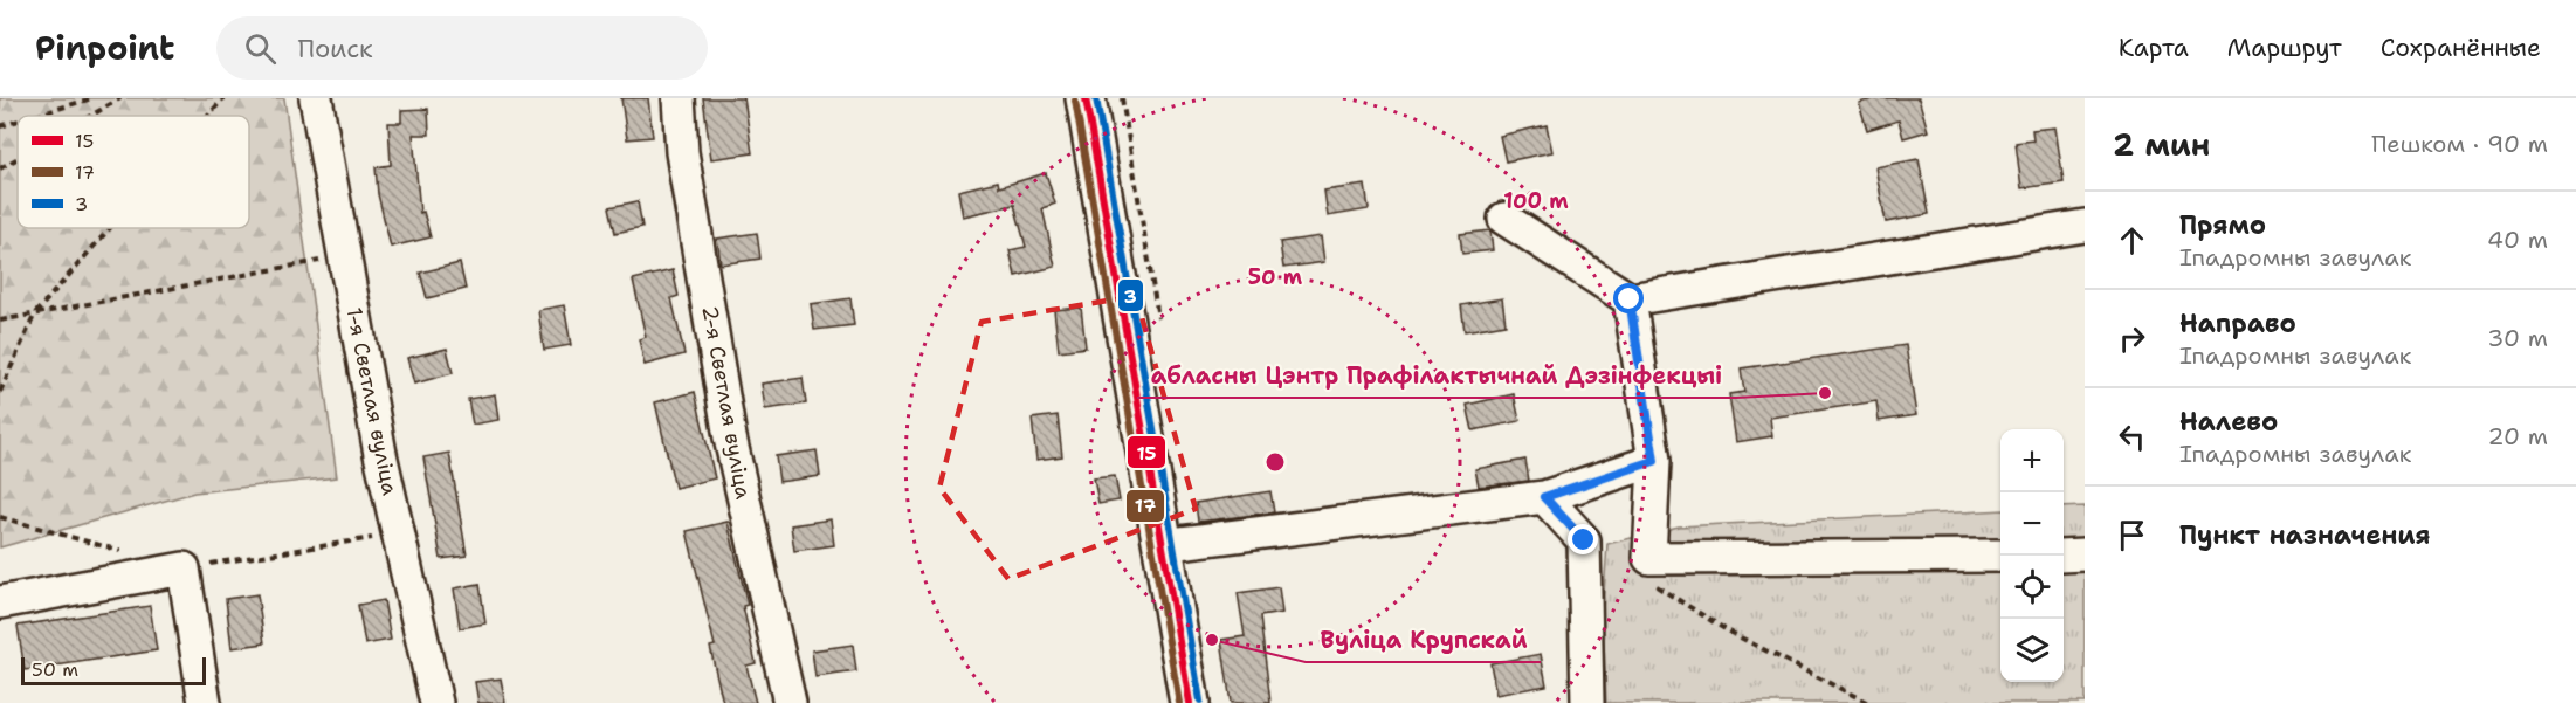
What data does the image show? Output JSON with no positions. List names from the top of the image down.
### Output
{
  "streets": {
    "street": ["1-я Светлая вуліца", "2-я Светлая вуліца"]
  },
  "places": ["абласны Цэнтр Прафілактычнай Дэзінфекцыі", "Вуліца Крупскай"],
  "lines": ["transit line 15", "transit line 3", "transit line 17"],
  "legend": ["15", "17", "3"],
  "scale_bar": "50 m",
  "page": {
    "header": "Pinpoint",
    "search": "Поиск",
    "nav": ["Карта", "Маршрут", "Сохранённые"],
    "heading": ["2 мин", "Пешком · 90 m"],
    "list": [
      ["Прямо", "Іпадромны завулак", "40 m"],
      ["Направо", "Іпадромны завулак", "30 m"],
      ["Налево", "Іпадромны завулак", "20 m"],
      "Пункт назначения"
    ],
    "map_buttons": ["+", "−"],
    "scale": "50 m"
  },
  "rings": ["100 m", "50 m"]
}
